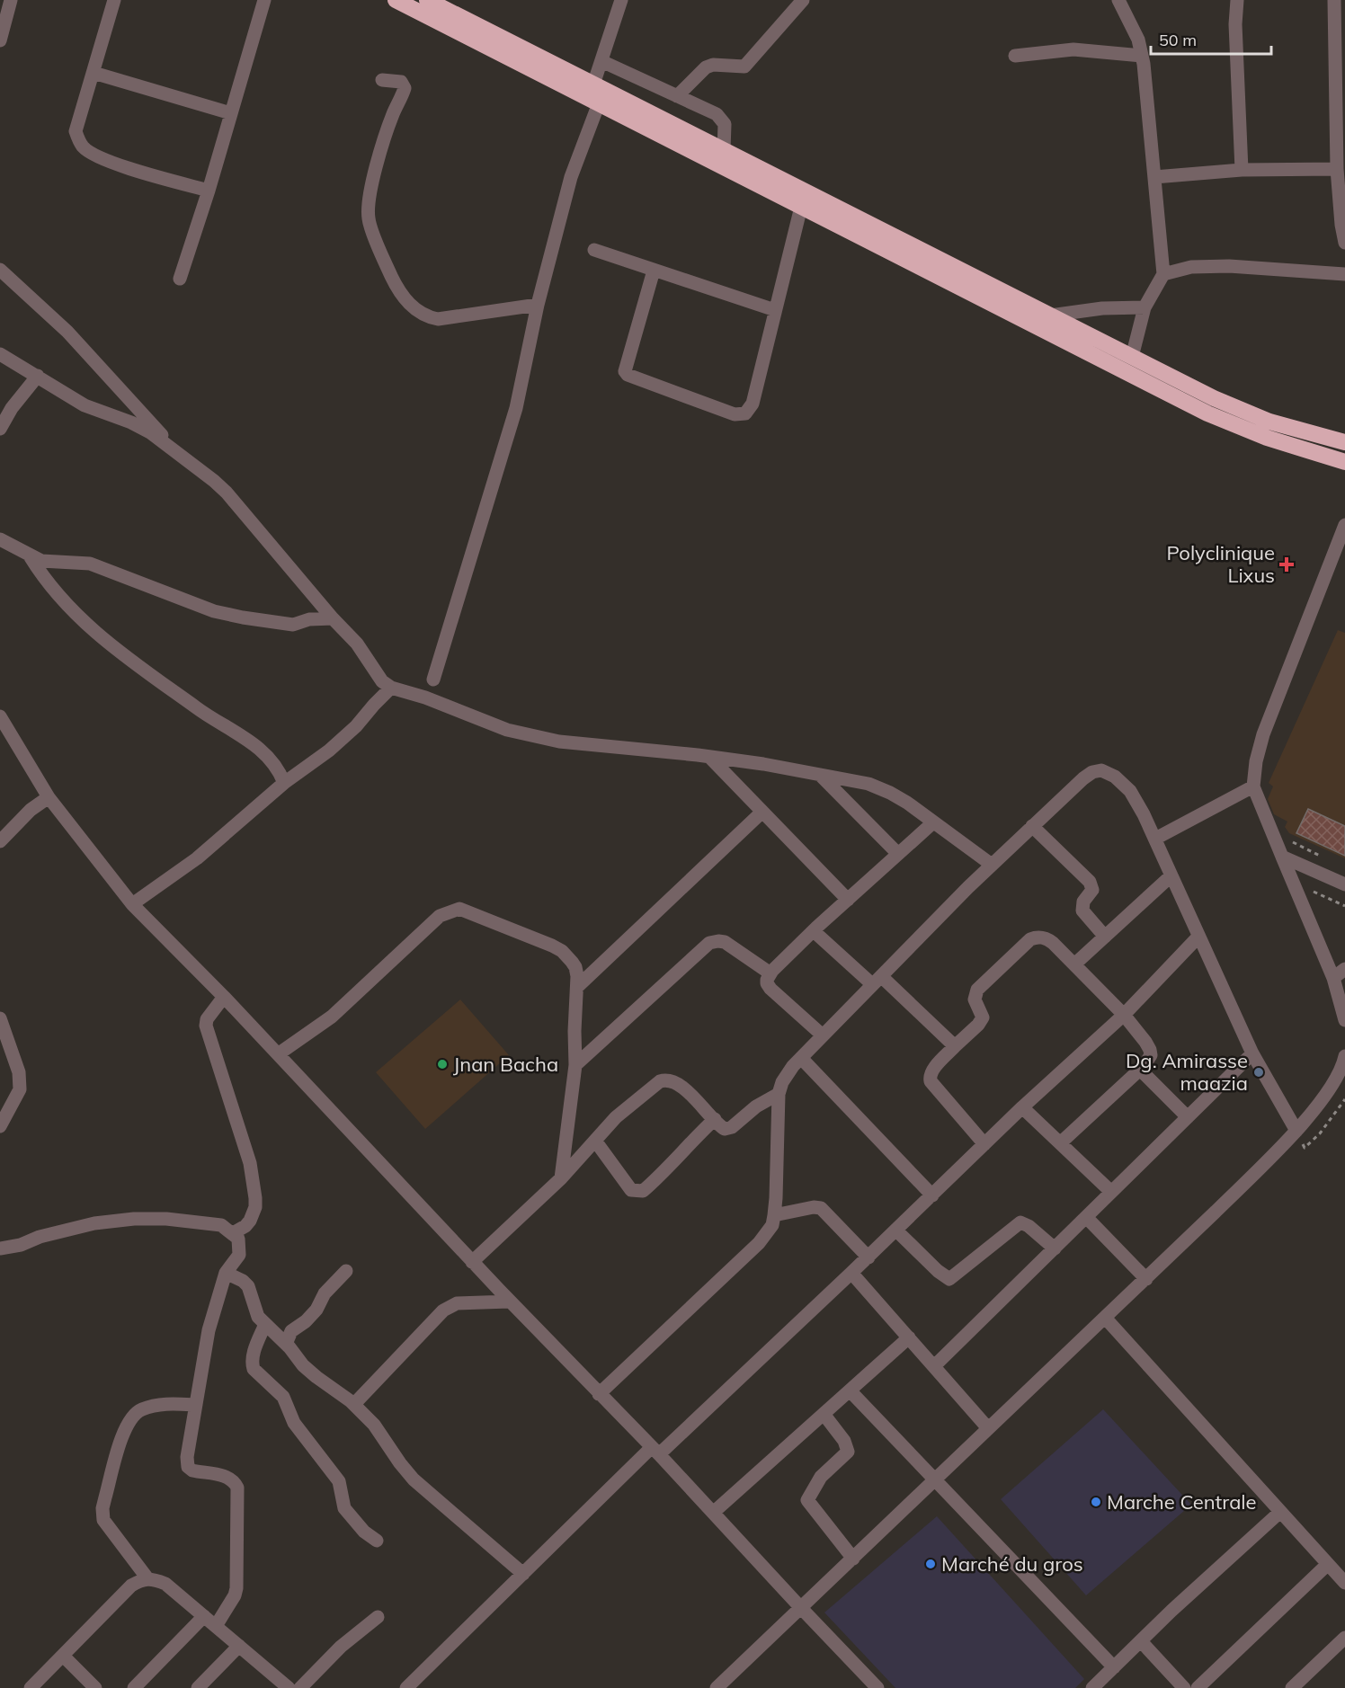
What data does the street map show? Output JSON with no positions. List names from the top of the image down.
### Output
{
  "places": {
    "health": ["Polyclinique Lixus"],
    "other": [
      "Jnan Bacha",
      "Dg. Amirasse maazia",
      "Marche Centrale",
      "Marché du gros"
    ]
  },
  "scale_bar": "50 m"
}
